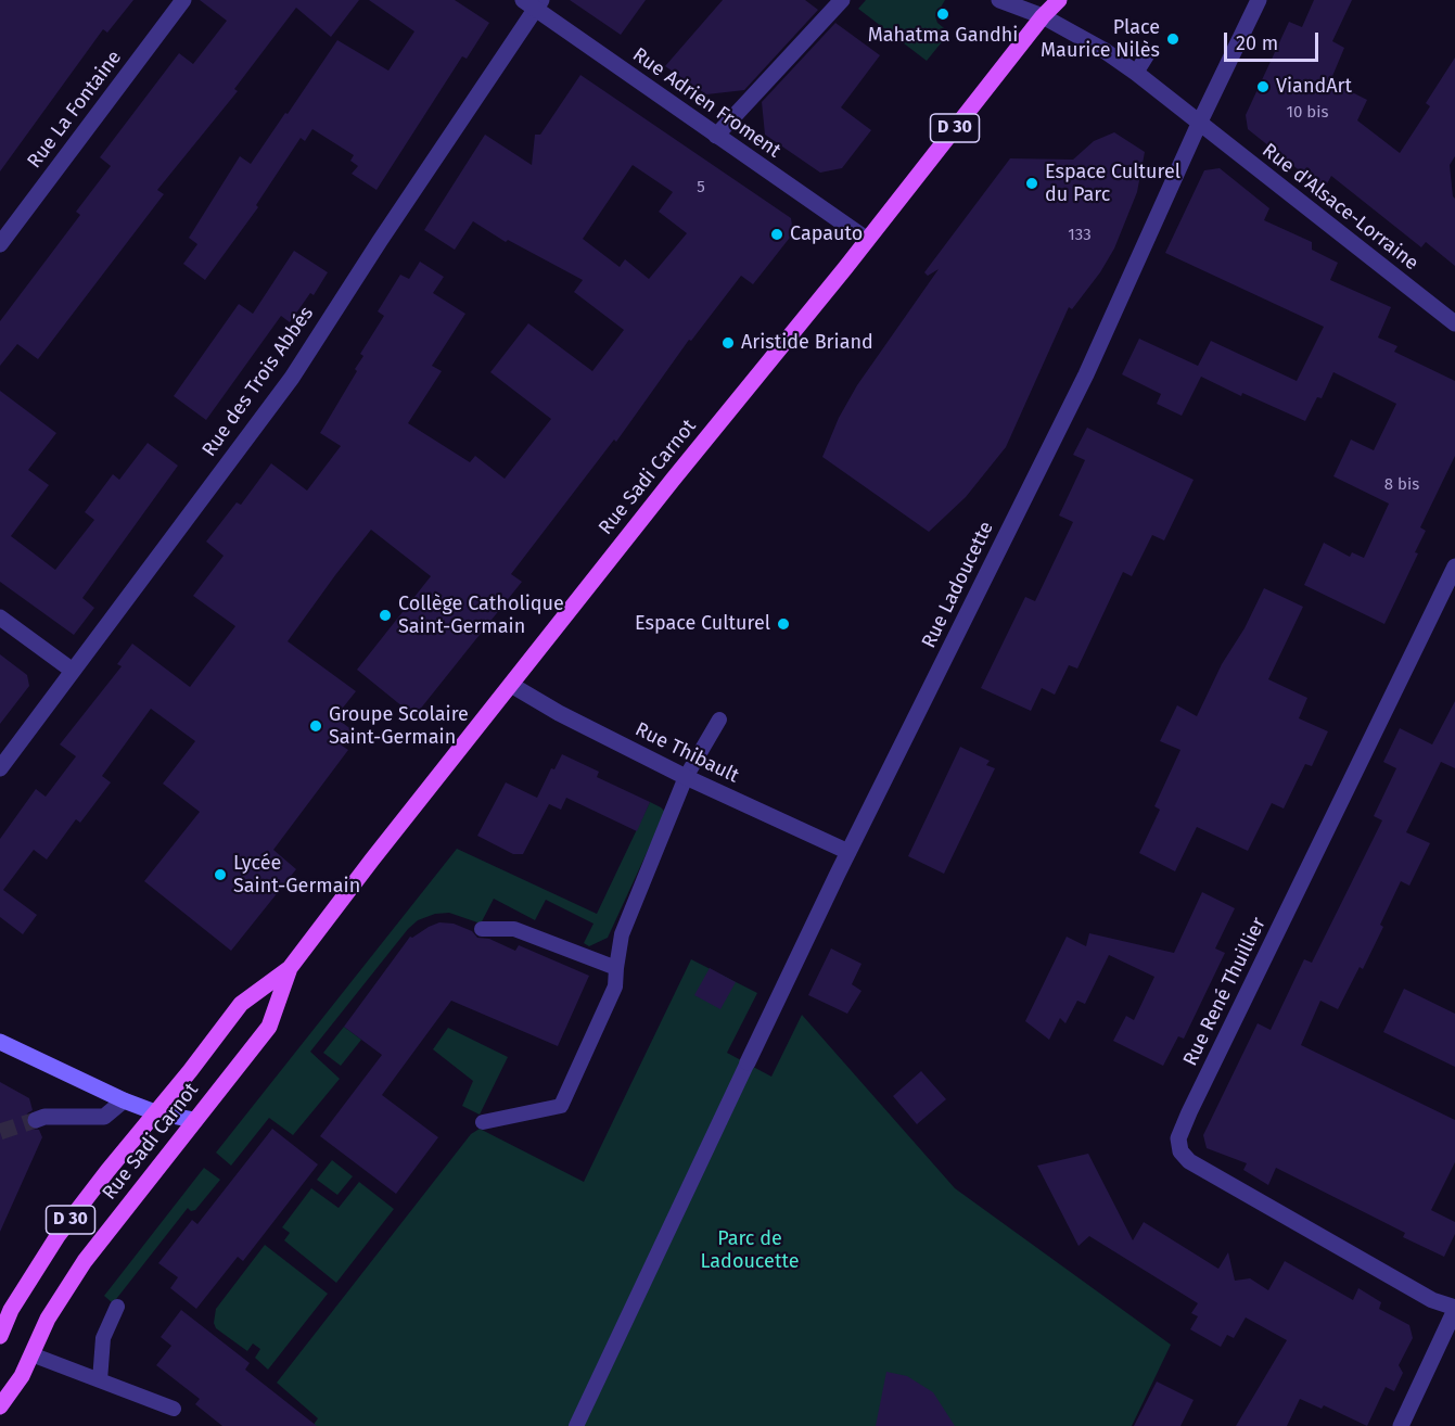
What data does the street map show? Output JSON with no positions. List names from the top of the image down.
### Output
{
  "streets": {
    "main road": ["D 30", "Rue Sadi Carnot"],
    "street": [
      "Rue Adrien Froment",
      "Rue La Fontaine",
      "Rue d'Alsace-Lorraine",
      "Rue des Trois Abbés",
      "Rue Ladoucette",
      "Rue Thibault",
      "Rue René Thuillier"
    ]
  },
  "crossings": [
    ["Rue Adrien Froment", "Rue des Trois Abbés"],
    ["Rue Adrien Froment", "Rue Sadi Carnot"],
    ["D 30", "Rue Sadi Carnot"],
    ["Rue d'Alsace-Lorraine", "Rue Ladoucette"],
    ["Rue Sadi Carnot", "Rue Thibault"],
    ["Rue Ladoucette", "Rue Thibault"]
  ],
  "parks": ["Parc de Ladoucette"],
  "places": [
    "Mahatma Gandhi",
    "Place Maurice Nilès",
    "ViandArt",
    "Espace Culturel du Parc",
    "Capauto",
    "Aristide Briand",
    "Collège Catholique Saint-Germain",
    "Espace Culturel",
    "Groupe Scolaire Saint-Germain",
    "Lycée Saint-Germain"
  ],
  "house_numbers": [
    "10 bis",
    "5",
    "133",
    "8 bis"
  ],
  "scale_bar": "20 m"
}
